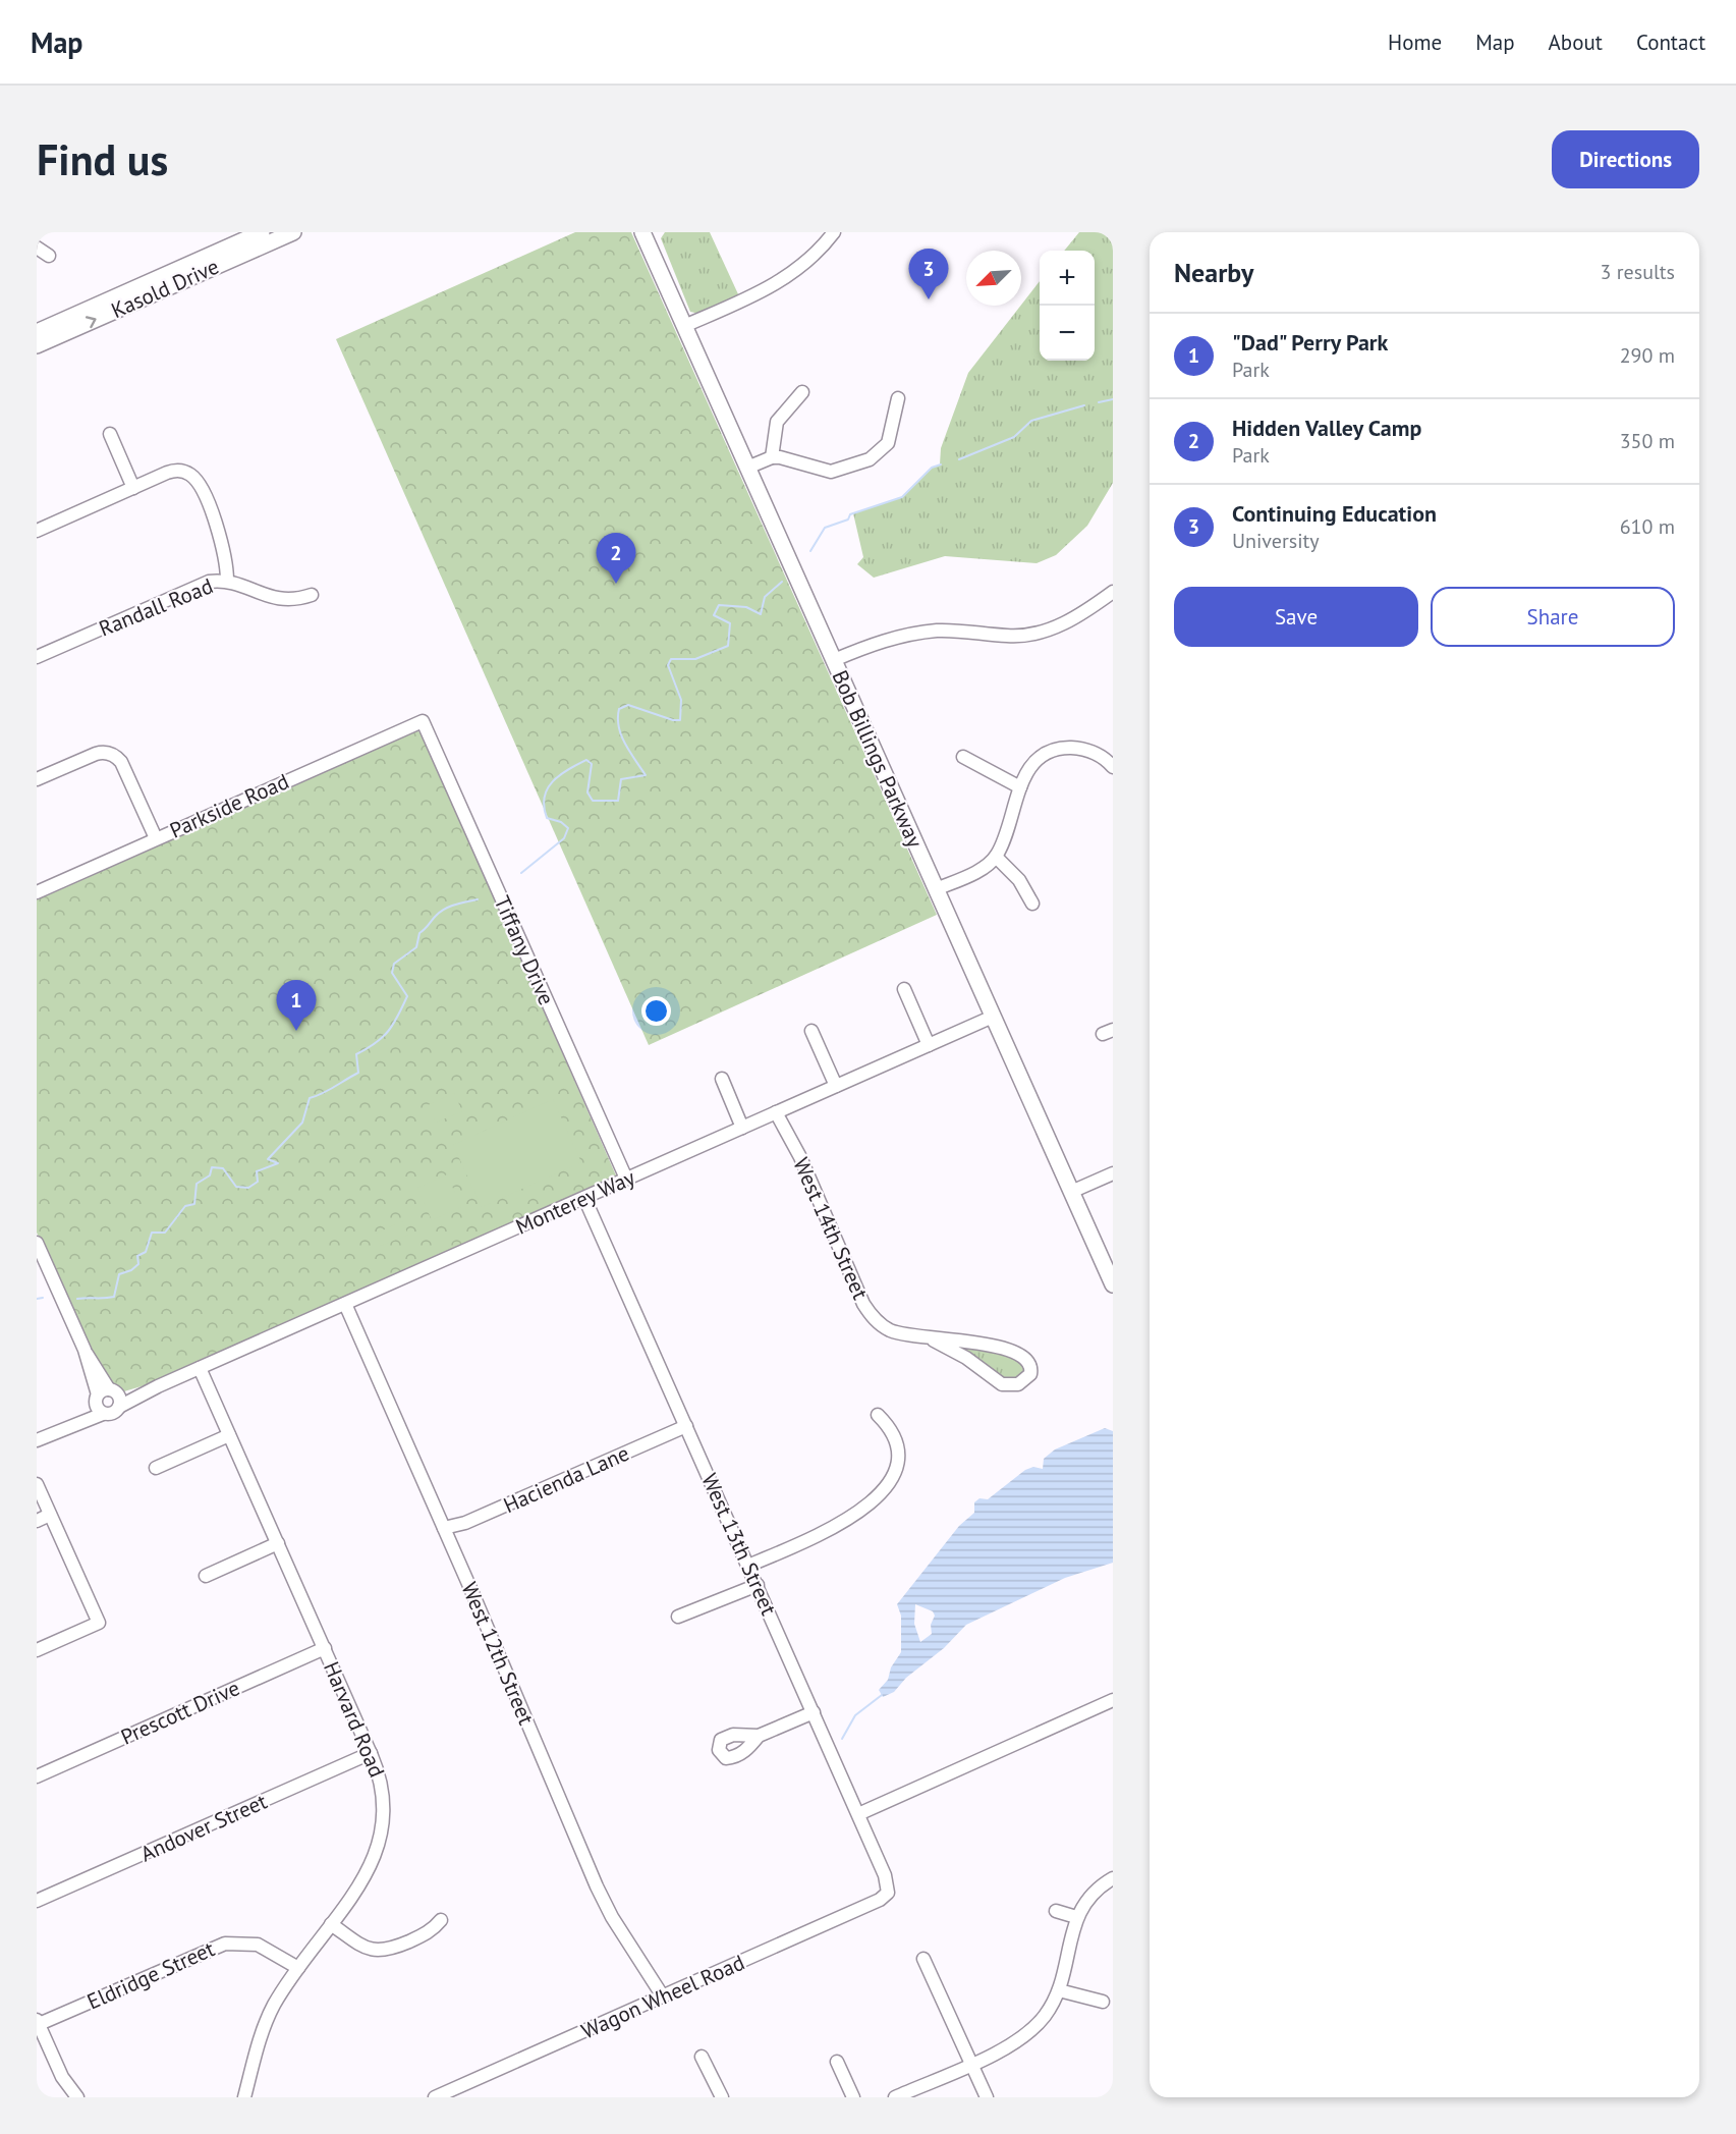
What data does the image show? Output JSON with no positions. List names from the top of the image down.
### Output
{
  "streets": {
    "main road": ["Kasold Drive", "Bob Billings Parkway"],
    "street": [
      "Randall Road",
      "Parkside Road",
      "Tiffany Drive",
      "Monterey Way",
      "West 14th Street",
      "Hacienda Lane",
      "West 13th Street",
      "West 12th Street",
      "Prescott Drive",
      "Harvard Road",
      "Andover Street",
      "Eldridge Street",
      "Wagon Wheel Road"
    ]
  },
  "crossings": [
    ["Bob Billings Parkway", "Monterey Way"],
    ["Parkside Road", "Tiffany Drive"],
    ["Tiffany Drive", "Monterey Way"],
    ["Monterey Way", "West 14th Street"],
    ["Monterey Way", "West 13th Street"],
    ["Monterey Way", "West 12th Street"],
    ["Monterey Way", "Harvard Road"],
    ["Hacienda Lane", "West 13th Street"],
    ["Hacienda Lane", "West 12th Street"],
    ["West 13th Street", "Wagon Wheel Road"],
    ["West 12th Street", "Wagon Wheel Road"],
    ["Prescott Drive", "Harvard Road"],
    ["Harvard Road", "Andover Street"],
    ["Harvard Road", "Eldridge Street"]
  ],
  "north": "bottom left",
  "page": {
    "header": "Map",
    "nav": [
      "Home",
      "Map",
      "About",
      "Contact"
    ],
    "buttons": [
      "Directions",
      ["Save", "Share"]
    ],
    "title": "Find us",
    "heading": ["Nearby", "3 results"],
    "pins": ["3", "2", "1"],
    "map_buttons": ["+", "−"],
    "list": [
      {
        "mark": "1",
        "name": "\"Dad\" Perry Park",
        "note": "Park",
        "value": "290 m"
      },
      {
        "mark": "2",
        "name": "Hidden Valley Camp",
        "note": "Park",
        "value": "350 m"
      },
      {
        "mark": "3",
        "name": "Continuing Education",
        "note": "University",
        "value": "610 m"
      }
    ]
  }
}
